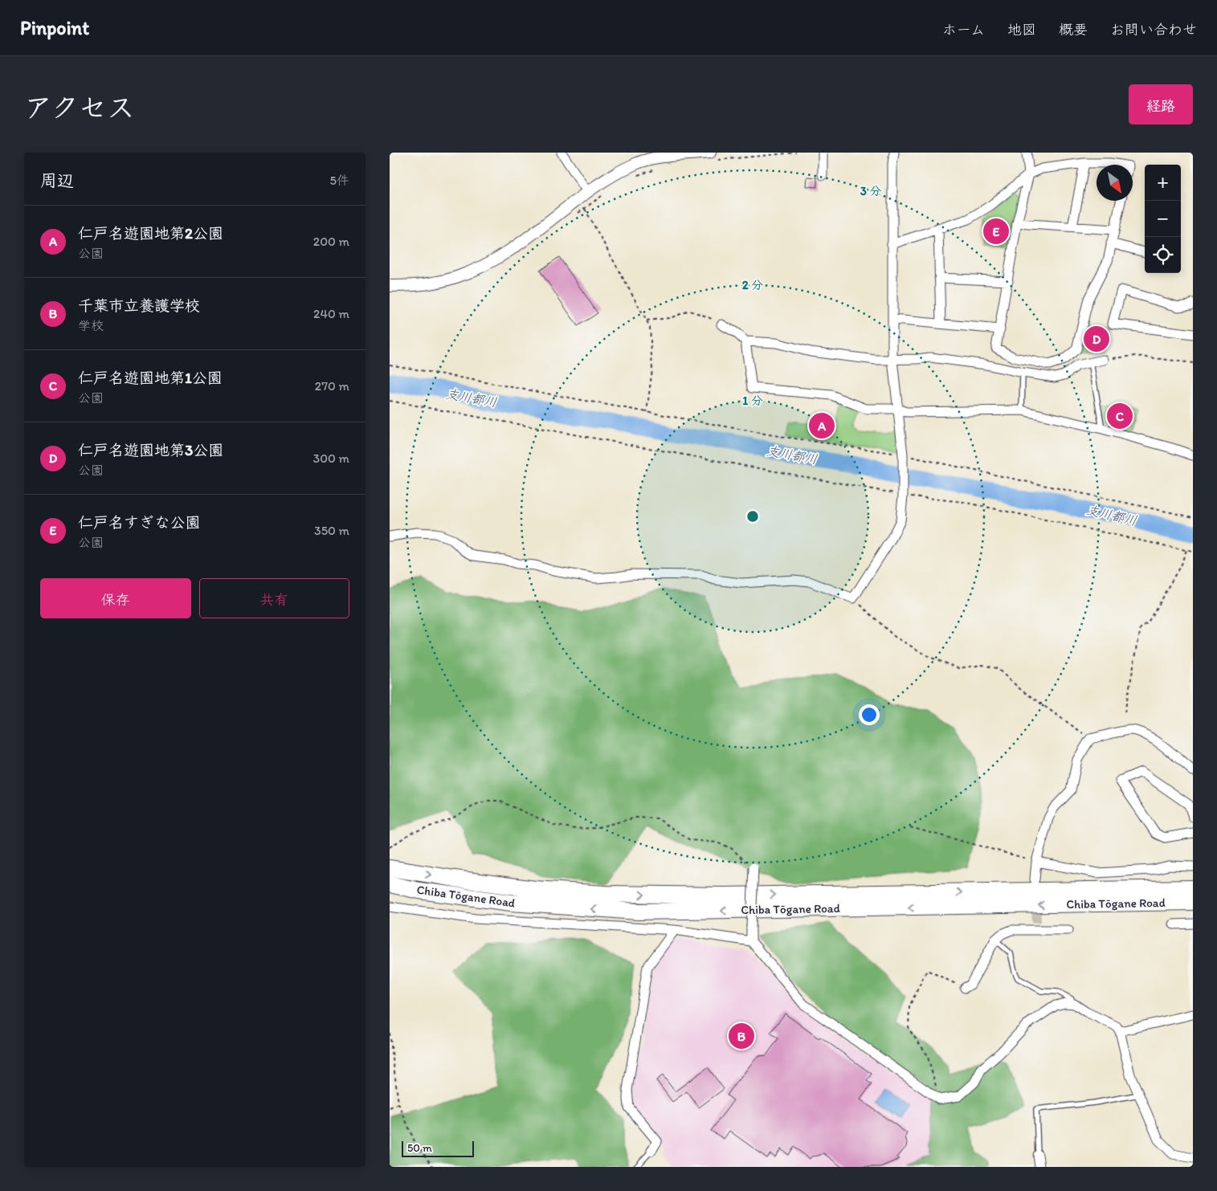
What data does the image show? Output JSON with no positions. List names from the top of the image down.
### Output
{
  "streets": {
    "highway": ["Chiba Tōgane Road"]
  },
  "water": ["支川都川"],
  "scale_bar": "50 m",
  "north": "bottom right",
  "page": {
    "header": "Pinpoint",
    "nav": [
      "ホーム",
      "地図",
      "概要",
      "お問い合わせ"
    ],
    "title": "アクセス",
    "buttons": [
      "経路",
      ["保存", "共有"]
    ],
    "heading": ["周辺", "5件"],
    "map_buttons": ["+", "−"],
    "list": [
      {
        "mark": "A",
        "name": "仁戸名遊園地第2公園",
        "note": "公園",
        "value": "200 m"
      },
      {
        "mark": "B",
        "name": "千葉市立養護学校",
        "note": "学校",
        "value": "240 m"
      },
      {
        "mark": "C",
        "name": "仁戸名遊園地第1公園",
        "note": "公園",
        "value": "270 m"
      },
      {
        "mark": "D",
        "name": "仁戸名遊園地第3公園",
        "note": "公園",
        "value": "300 m"
      },
      {
        "mark": "E",
        "name": "仁戸名すぎな公園",
        "note": "公園",
        "value": "350 m"
      }
    ],
    "pins": [
      "E",
      "D",
      "C",
      "A",
      "B"
    ],
    "scale": "50 m"
  },
  "rings": ["3 分", "2 分", "1 分"]
}
